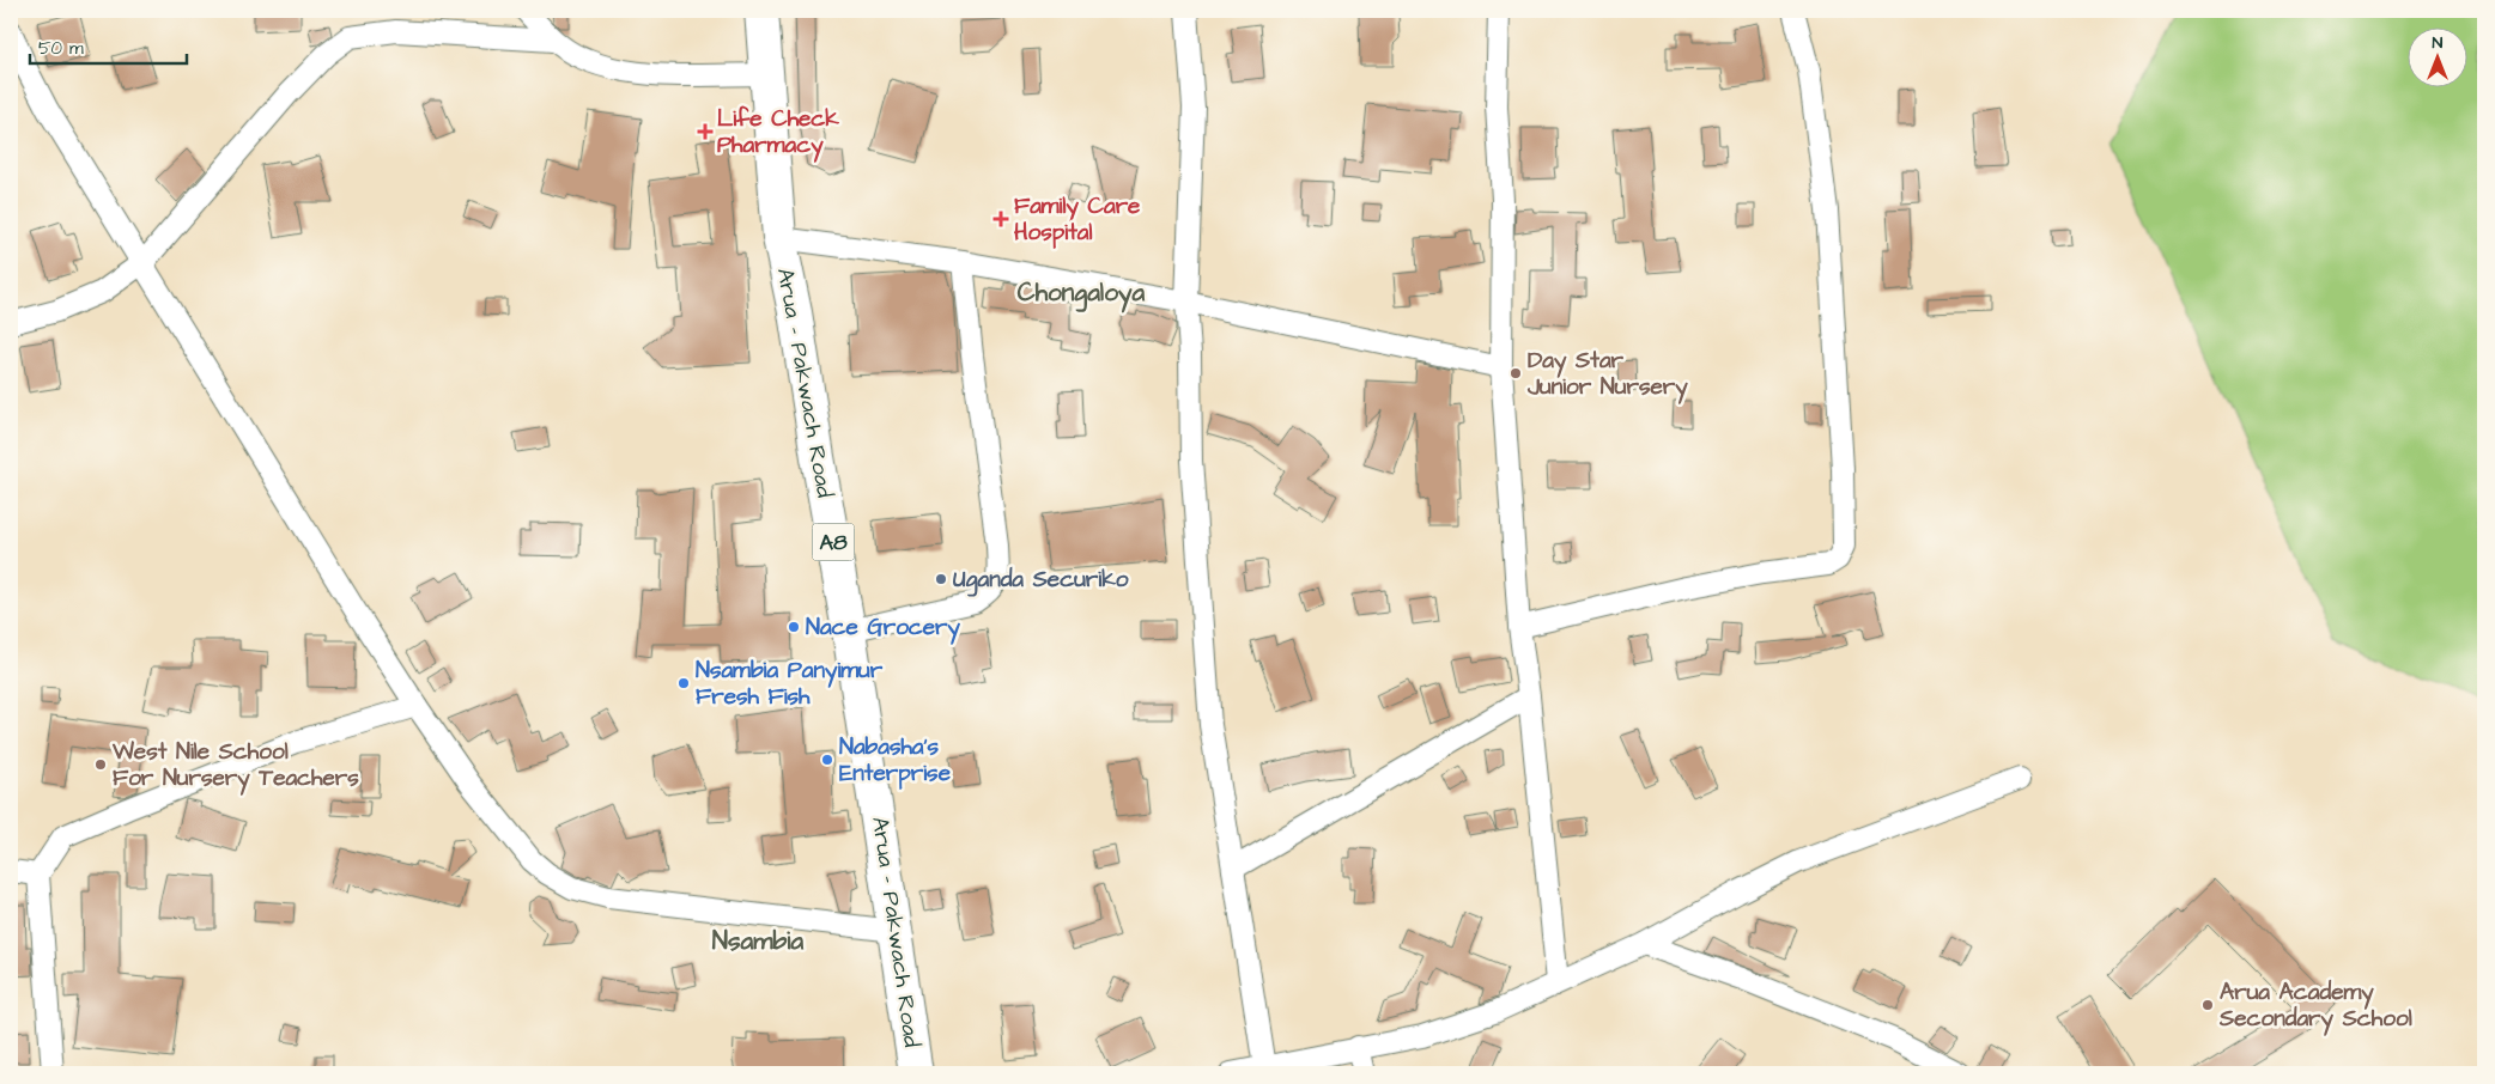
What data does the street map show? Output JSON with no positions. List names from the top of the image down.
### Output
{
  "streets": {
    "main road": ["Arua - Pakwach Road", "A8"]
  },
  "districts": ["Chongaloya", "Nsambia"],
  "places": {
    "health": ["Life Check Pharmacy", "Family Care Hospital"],
    "other": [
      "Day Star Junior Nursery",
      "Uganda Securiko",
      "Nace Grocery",
      "Nsambia Panyimur Fresh Fish",
      "Nabasha's Enterprise",
      "West Nile School For Nursery Teachers",
      "Arua Academy Secondary School"
    ]
  },
  "scale_bar": "50 m",
  "north": "top"
}
